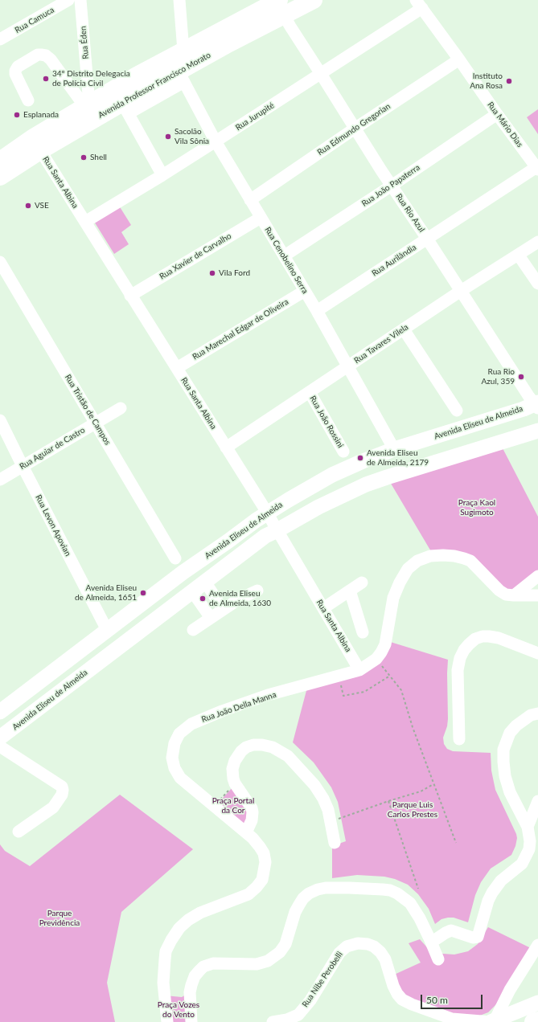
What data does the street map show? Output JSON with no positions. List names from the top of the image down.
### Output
{
  "streets": {
    "highway": ["Avenida Professor Francisco Morato"],
    "main road": ["Avenida Eliseu de Almeida"],
    "street": [
      "Rua Camuca",
      "Rua Éden",
      "Rua Jurupité",
      "Rua Mário Dias",
      "Rua Edmundo Gregorian",
      "Rua Santa Albina",
      "Rua João Papaterra",
      "Rua Rio Azul",
      "Rua Xavier de Carvalho",
      "Rua Cenobelino Serra",
      "Rua Aurilândia",
      "Rua Marechal Edgar de Oliveira",
      "Rua Tavares Vilela",
      "Rua Tristão de Campos",
      "Rua João Rossini",
      "Rua Aguiar de Castro",
      "Rua Levon Apovian",
      "Rua João Della Manna",
      "Rua Nibe Perobelli"
    ]
  },
  "crossings": [
    ["Rua Éden", "Avenida Professor Francisco Morato"],
    ["Avenida Professor Francisco Morato", "Rua Santa Albina"],
    ["Avenida Professor Francisco Morato", "Rua Rio Azul"],
    ["Avenida Professor Francisco Morato", "Rua Cenobelino Serra"],
    ["Rua Jurupité", "Rua Mário Dias"],
    ["Rua Jurupité", "Rua Santa Albina"],
    ["Rua Jurupité", "Rua Rio Azul"],
    ["Rua Jurupité", "Rua Cenobelino Serra"],
    ["Rua Mário Dias", "Rua Edmundo Gregorian"],
    ["Rua Mário Dias", "Rua João Papaterra"],
    ["Rua Mário Dias", "Rua Aurilândia"],
    ["Rua Edmundo Gregorian", "Rua Rio Azul"],
    ["Rua Edmundo Gregorian", "Rua Cenobelino Serra"],
    ["Rua Santa Albina", "Rua Xavier de Carvalho"],
    ["Rua Santa Albina", "Rua Marechal Edgar de Oliveira"],
    ["Rua Santa Albina", "Rua Tavares Vilela"],
    ["Rua Santa Albina", "Avenida Eliseu de Almeida"],
    ["Rua Santa Albina", "Rua João Della Manna"],
    ["Rua João Papaterra", "Rua Rio Azul"],
    ["Rua João Papaterra", "Rua Cenobelino Serra"],
    ["Rua Rio Azul", "Rua Aurilândia"],
    ["Rua Rio Azul", "Rua Tavares Vilela"],
    ["Rua Rio Azul", "Avenida Eliseu de Almeida"],
    ["Rua Xavier de Carvalho", "Rua Cenobelino Serra"],
    ["Rua Cenobelino Serra", "Rua Aurilândia"],
    ["Rua Cenobelino Serra", "Rua Marechal Edgar de Oliveira"],
    ["Rua Cenobelino Serra", "Rua Tavares Vilela"],
    ["Rua Cenobelino Serra", "Avenida Eliseu de Almeida"],
    ["Rua Tavares Vilela", "Rua João Rossini"],
    ["Rua Tristão de Campos", "Rua Aguiar de Castro"],
    ["Avenida Eliseu de Almeida", "Rua Levon Apovian"],
    ["Rua Aguiar de Castro", "Rua Levon Apovian"]
  ],
  "parks": [
    "Praça Kaol Sugimoto",
    "Praça Portal da Cor",
    "Parque Luis Carlos Prestes",
    "Parque Previdência",
    "Praça Vozes do Vento"
  ],
  "places": [
    "34º Distrito Delegacia de Polícia Civil",
    "Instituto Ana Rosa",
    "Esplanada",
    "Sacolão Vila Sônia",
    "Shell",
    "VSE",
    "Vila Ford",
    "Rua Rio Azul, 359",
    "Avenida Eliseu de Almeida, 2179",
    "Avenida Eliseu de Almeida, 1651",
    "Avenida Eliseu de Almeida, 1630"
  ],
  "scale_bar": "50 m"
}
